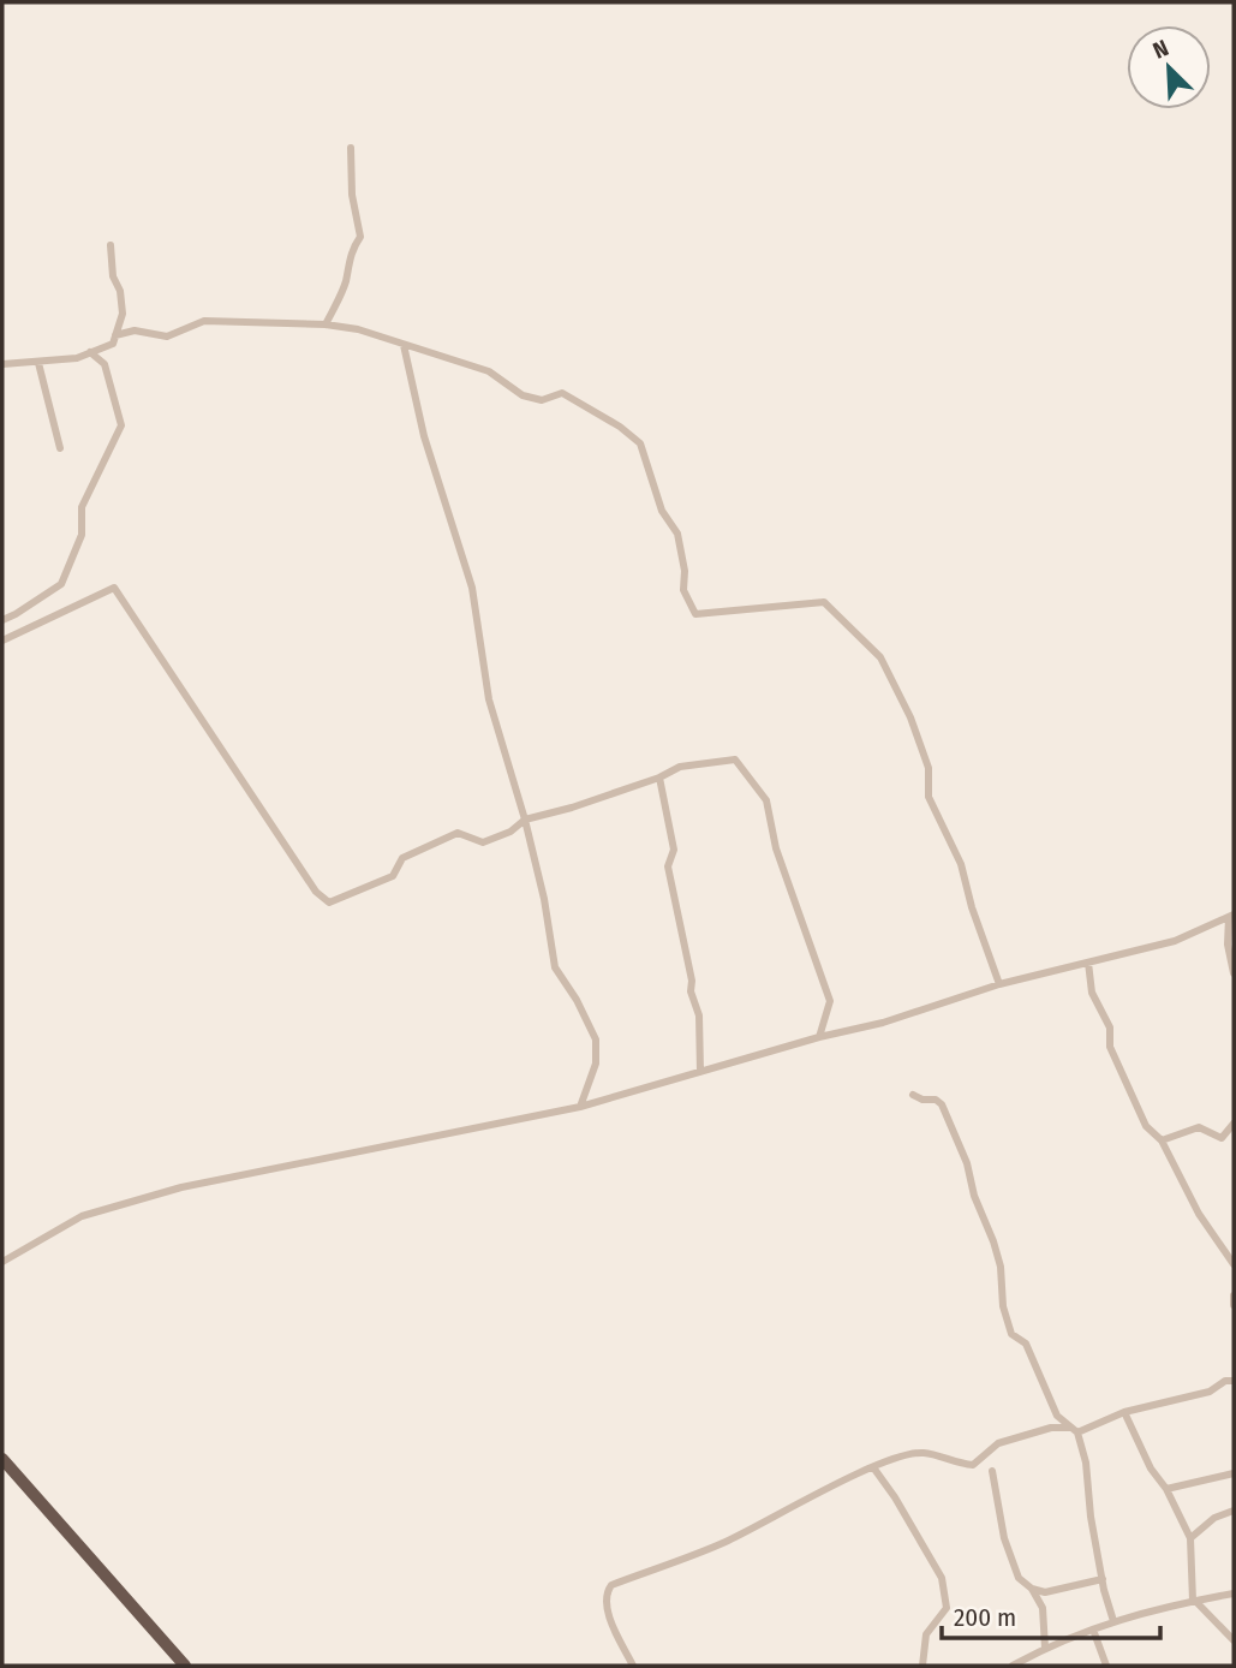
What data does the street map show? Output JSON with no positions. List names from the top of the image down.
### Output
{
  "scale_bar": "200 m",
  "north": "top left"
}
